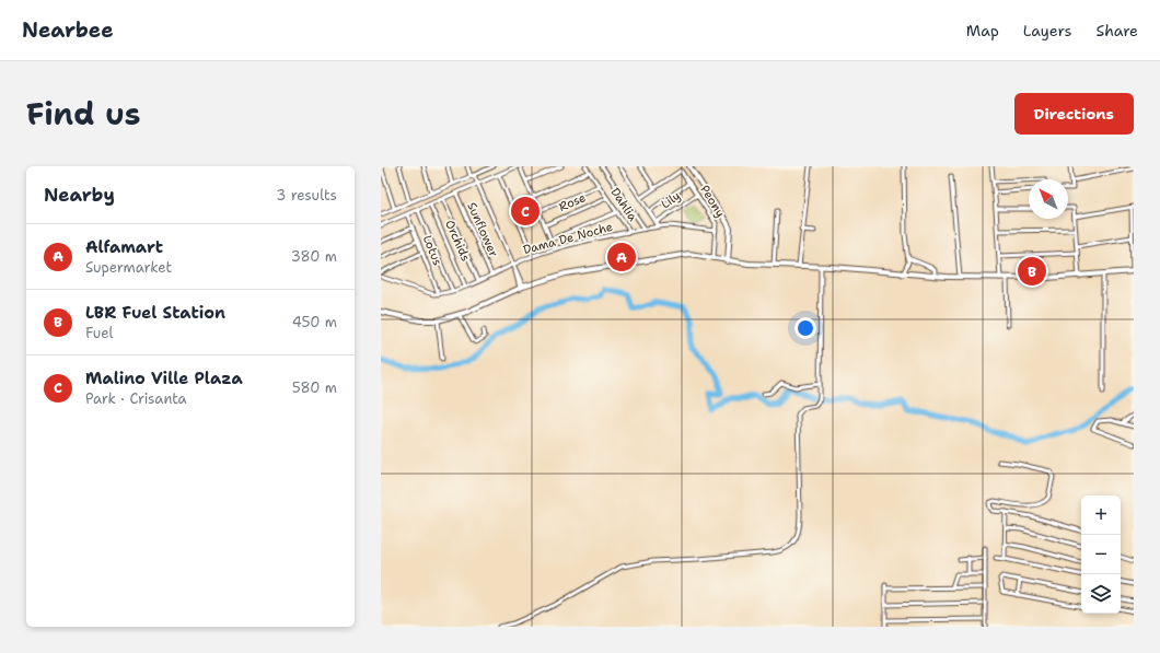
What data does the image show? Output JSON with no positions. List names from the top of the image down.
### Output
{
  "streets": {
    "street": [
      "Lily",
      "Peony",
      "Rose",
      "Dahlia",
      "Sunflower",
      "Dama De Noche",
      "Orchids",
      "Lotus"
    ]
  },
  "crossings": [
    ["Lily", "Peony"],
    ["Lily", "Dama De Noche"],
    ["Peony", "Dama De Noche"],
    ["Rose", "Dahlia"],
    ["Dahlia", "Dama De Noche"],
    ["Sunflower", "Dama De Noche"],
    ["Dama De Noche", "Orchids"],
    ["Dama De Noche", "Lotus"]
  ],
  "north": "top left",
  "page": {
    "header": "Nearbee",
    "nav": ["Map", "Layers", "Share"],
    "title": "Find us",
    "buttons": "Directions",
    "heading": ["Nearby", "3 results"],
    "pins": ["C", "A", "B"],
    "list": [
      {
        "mark": "A",
        "name": "Alfamart",
        "note": "Supermarket",
        "value": "380 m"
      },
      {
        "mark": "B",
        "name": "LBR Fuel Station",
        "note": "Fuel",
        "value": "450 m"
      },
      {
        "mark": "C",
        "name": "Malino Ville Plaza",
        "note": "Park · Crisanta",
        "value": "580 m"
      }
    ],
    "map_buttons": ["+", "−"]
  }
}
